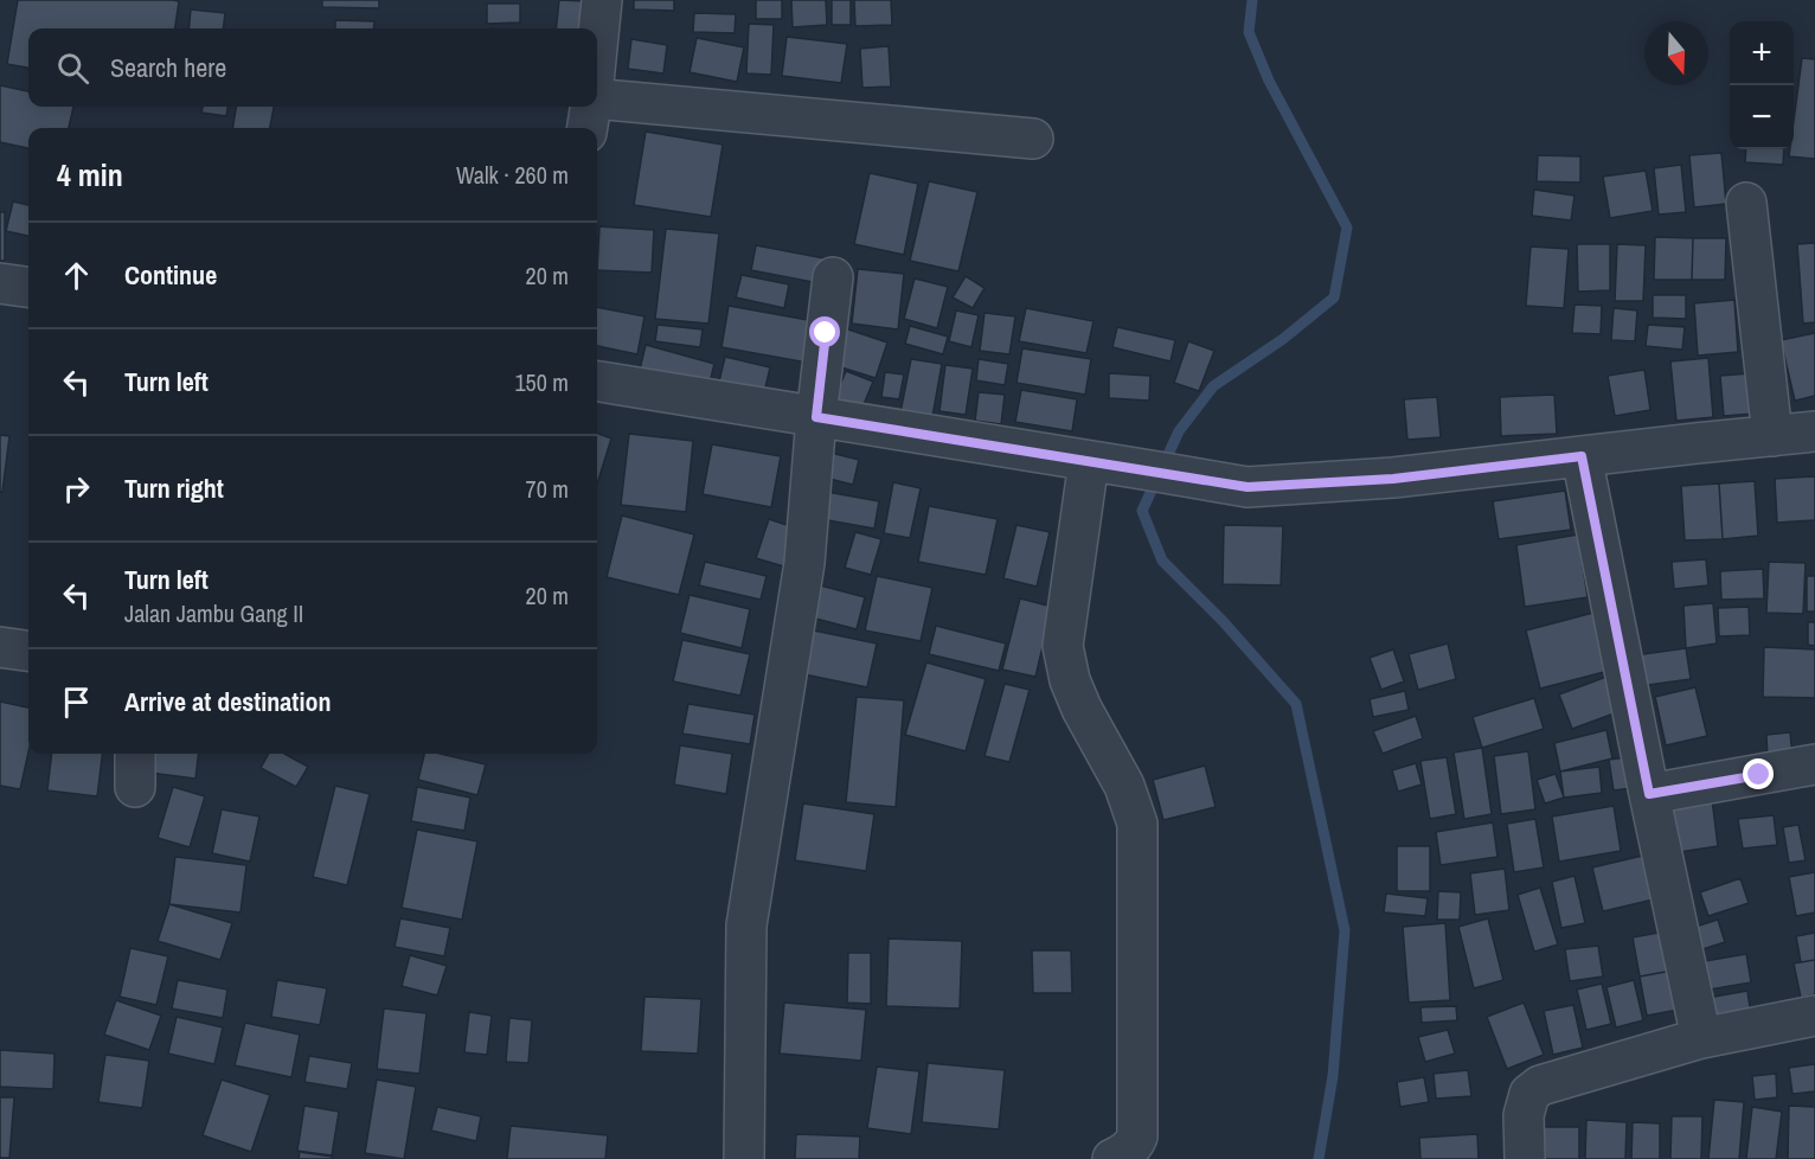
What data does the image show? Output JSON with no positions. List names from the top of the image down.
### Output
{
  "north": "bottom",
  "page": {
    "map_buttons": ["+", "−"],
    "search": "Search here",
    "heading": ["4 min", "Walk · 260 m"],
    "list": [
      ["Continue", "20 m"],
      ["Turn left", "150 m"],
      ["Turn right", "70 m"],
      ["Turn left", "Jalan Jambu Gang II", "20 m"],
      "Arrive at destination"
    ]
  }
}
